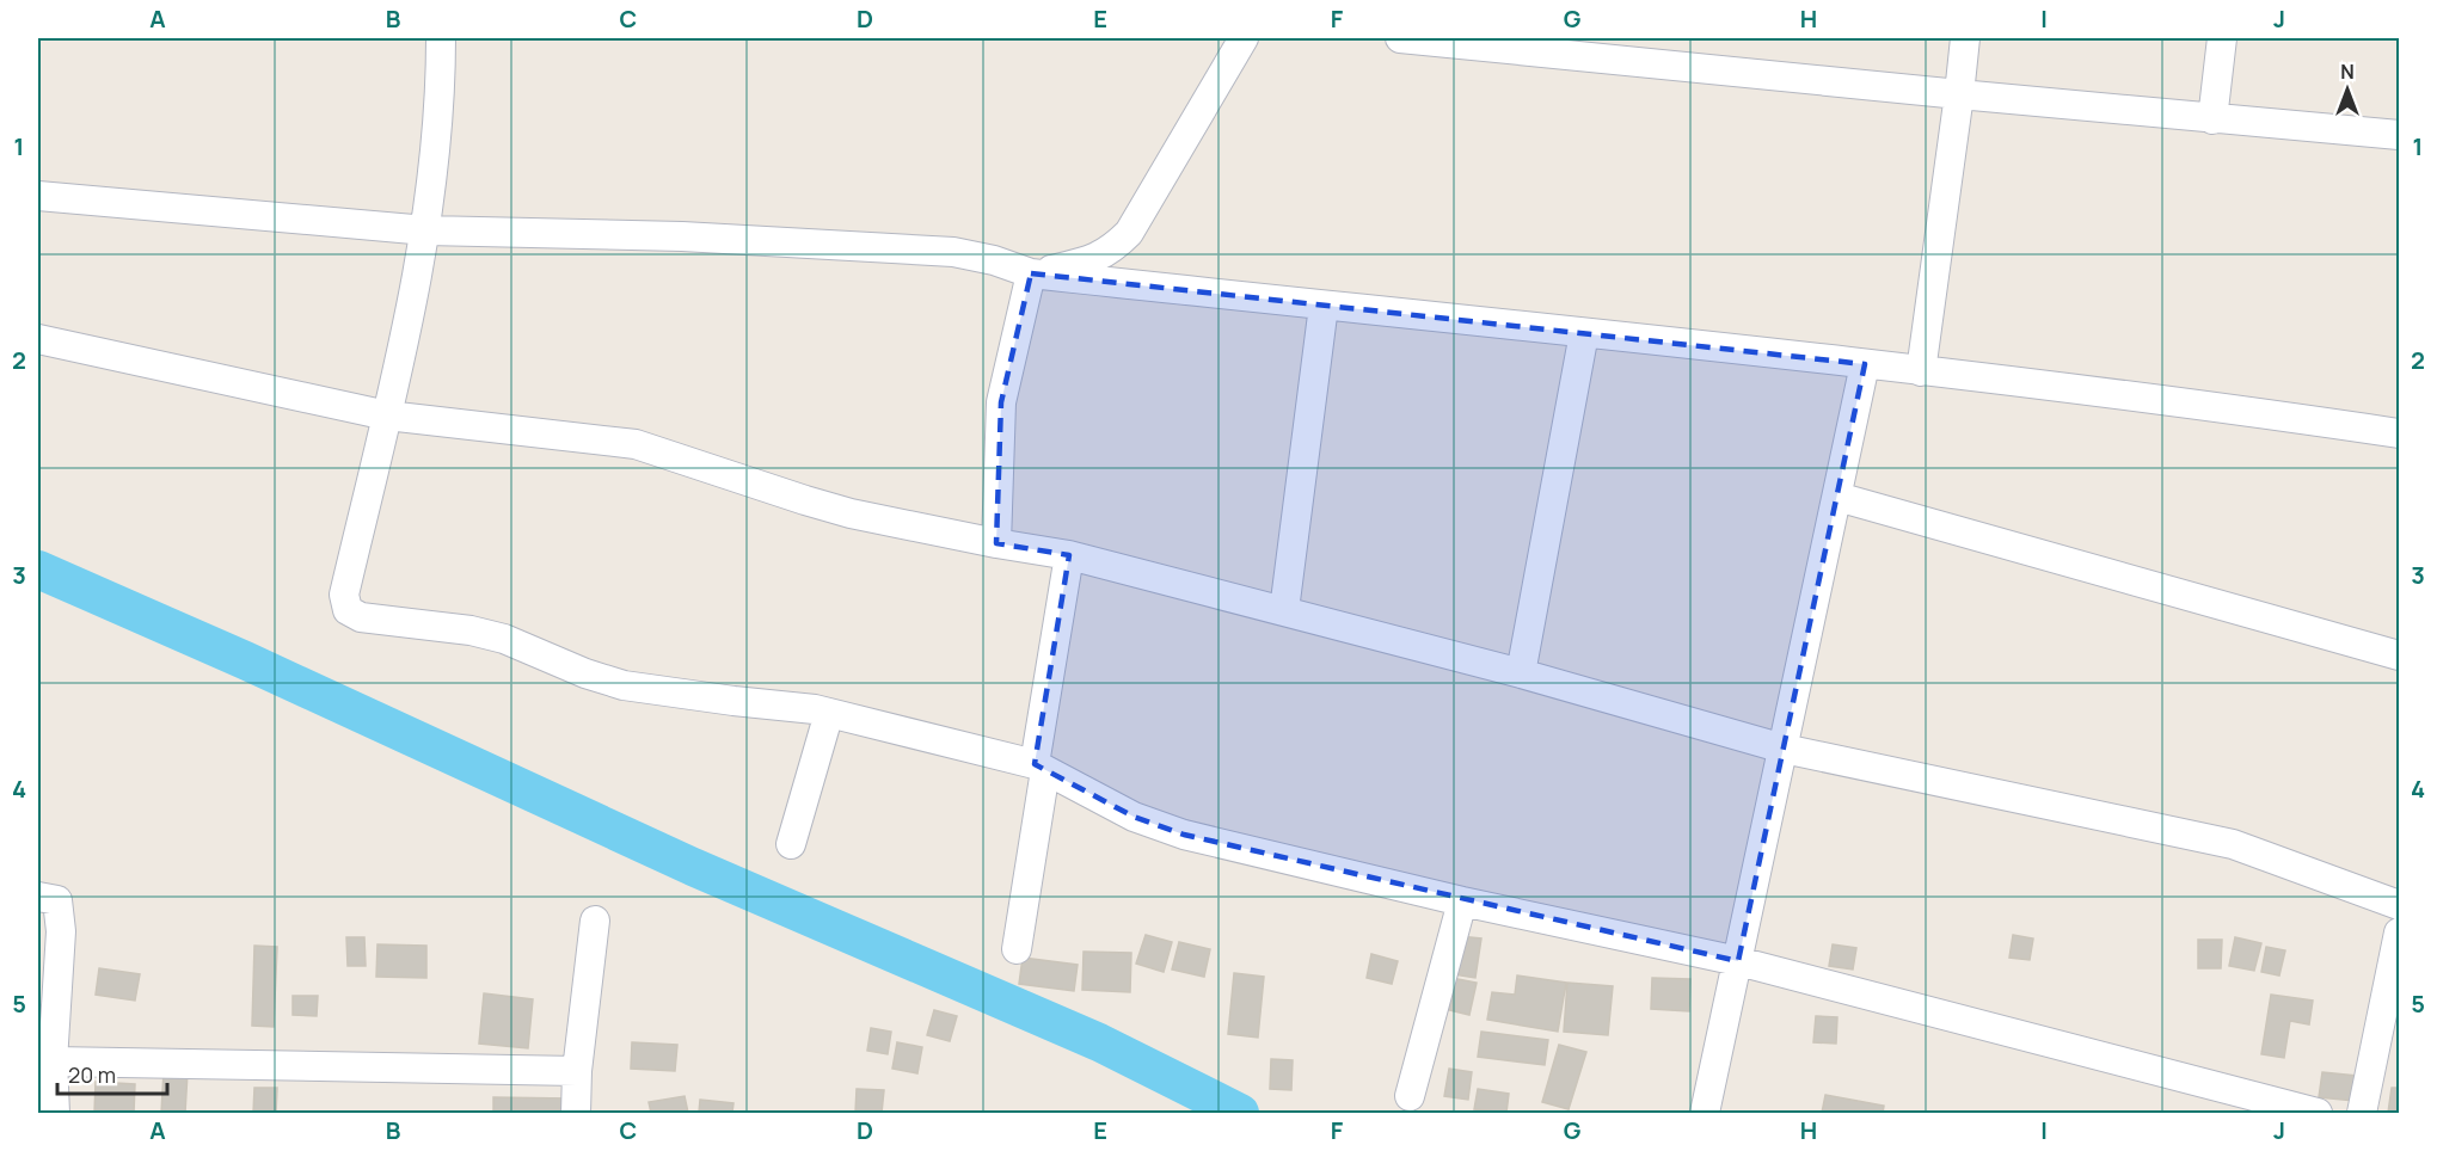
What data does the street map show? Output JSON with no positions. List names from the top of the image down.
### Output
{
  "scale_bar": "20 m",
  "north": "top",
  "grid": {
    "columns": [
      "A",
      "B",
      "C",
      "D",
      "E",
      "F",
      "G",
      "H",
      "I",
      "J"
    ],
    "rows": [
      "1",
      "2",
      "3",
      "4",
      "5"
    ]
  }
}
